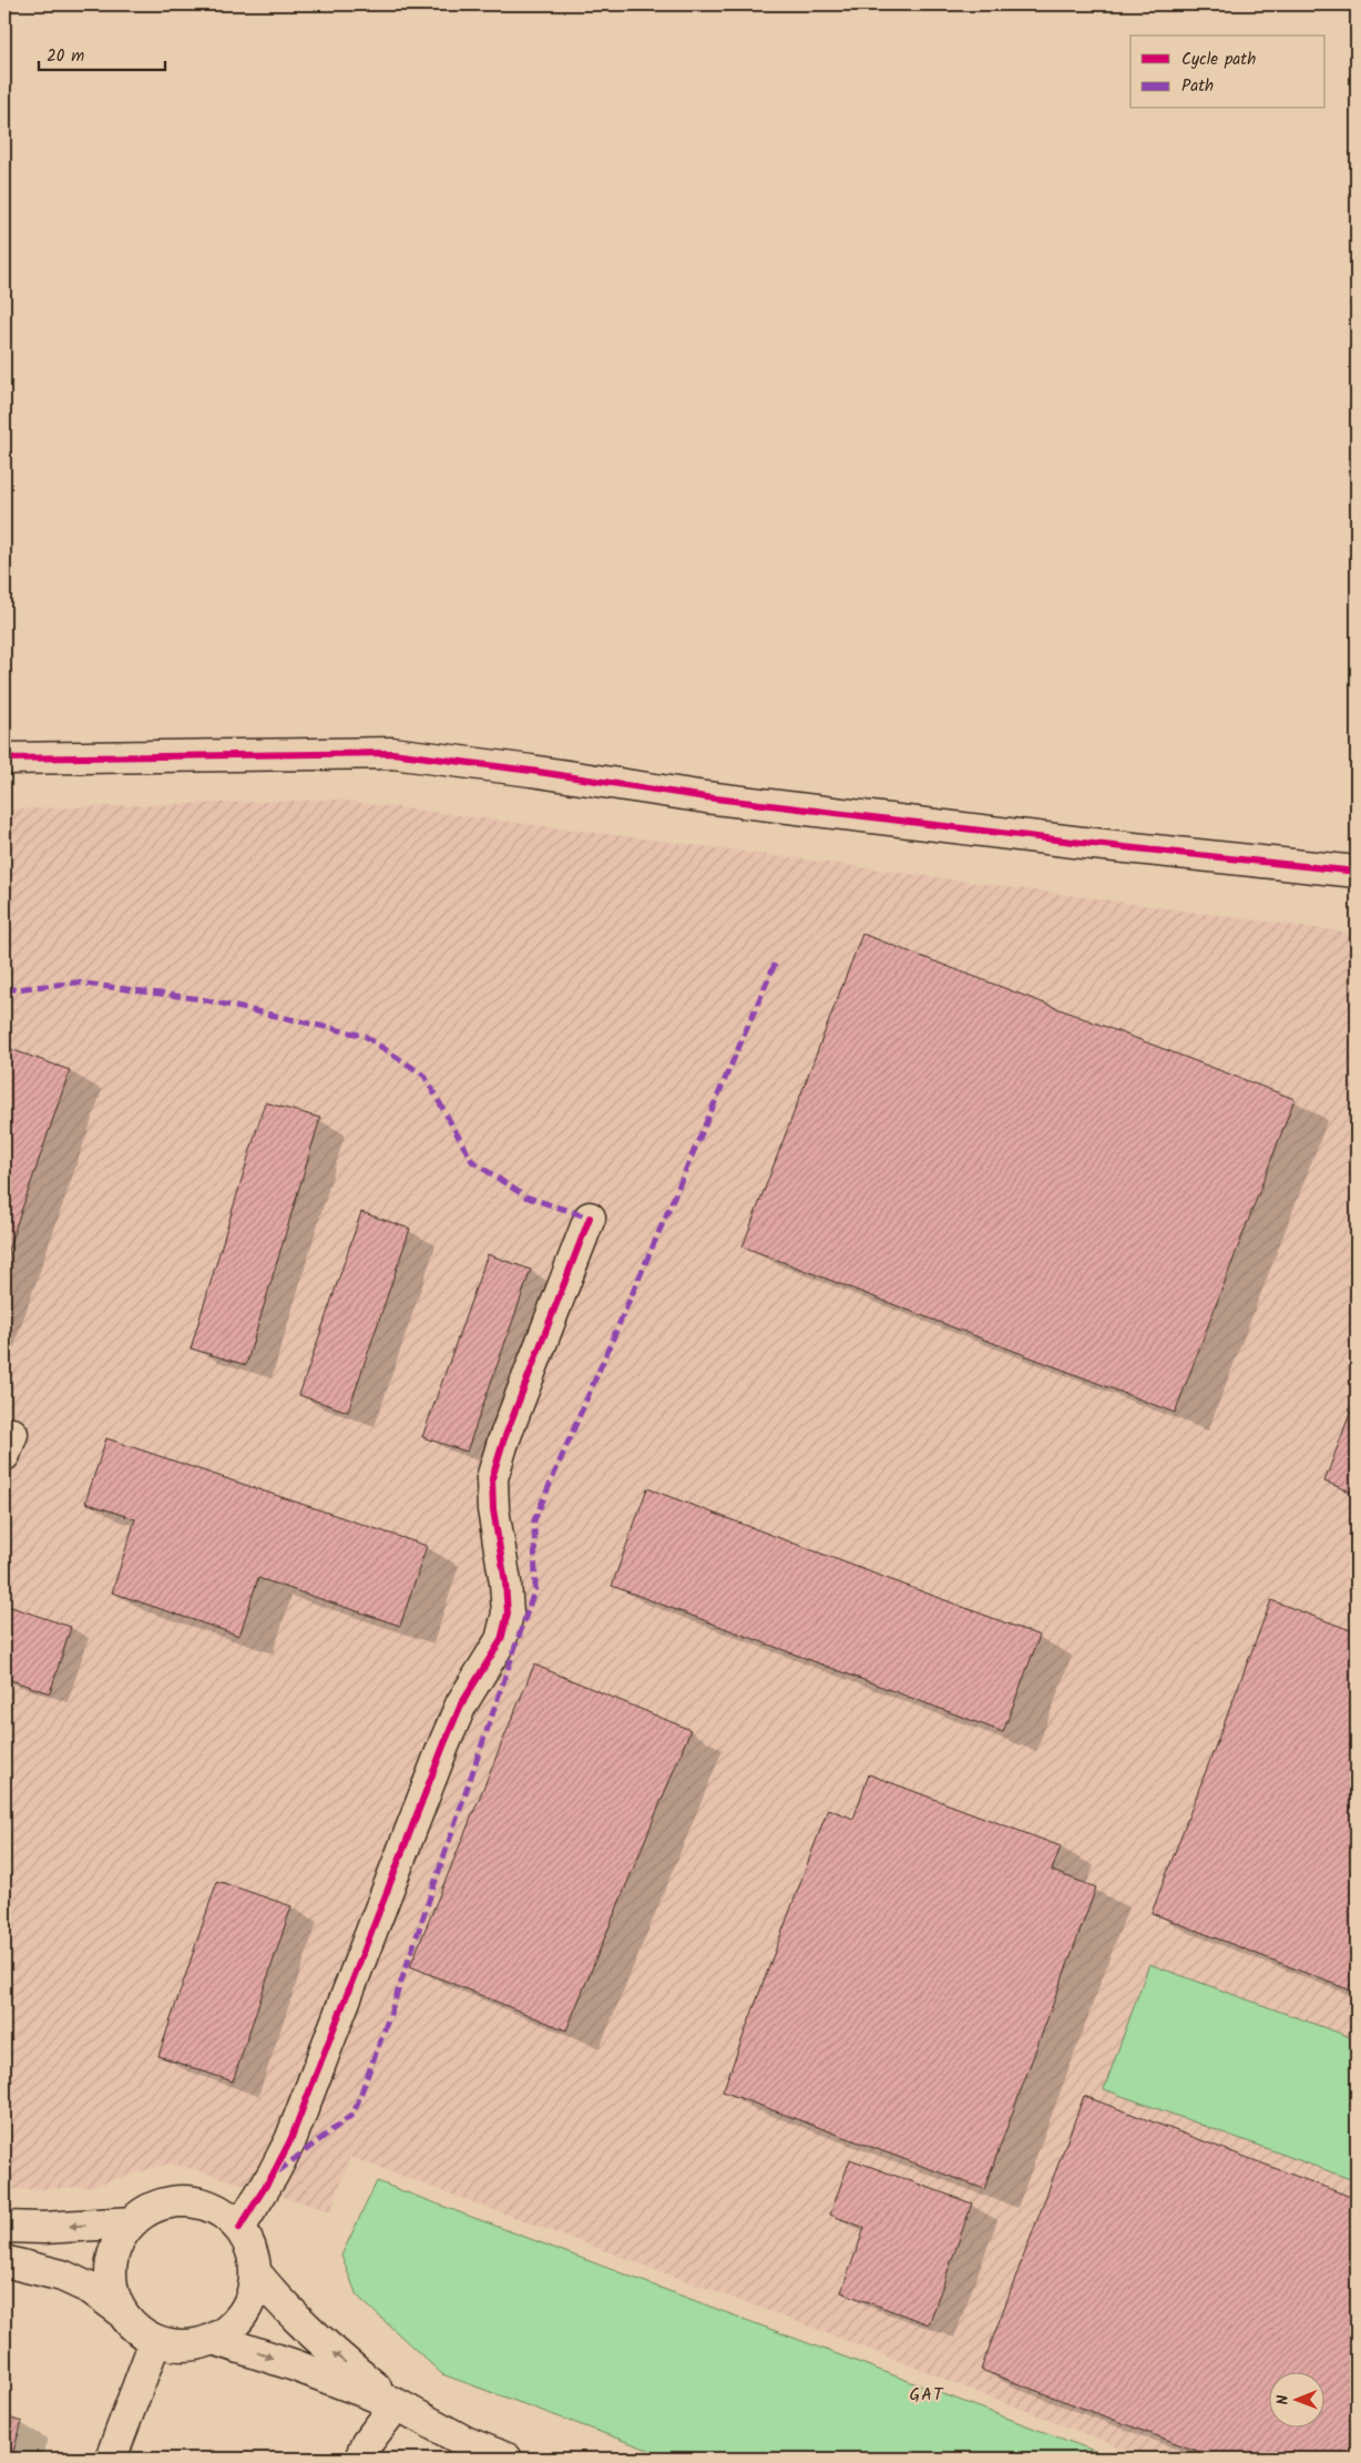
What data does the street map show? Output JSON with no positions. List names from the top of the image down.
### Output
{
  "districts": ["GAT"],
  "legend": ["Cycle path", "Path"],
  "scale_bar": "20 m",
  "north": "left"
}
